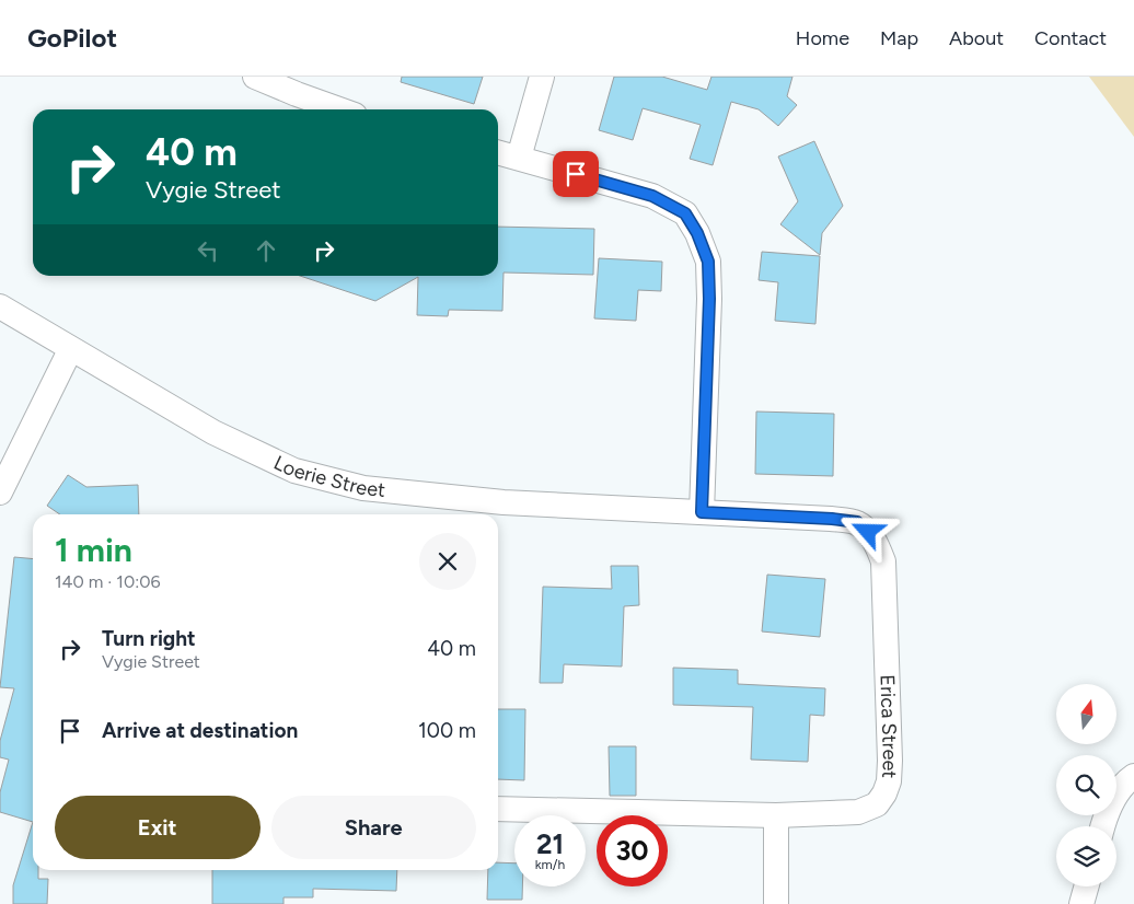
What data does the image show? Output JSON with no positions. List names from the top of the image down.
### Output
{
  "streets": {
    "street": ["Loerie Street", "Erica Street"]
  },
  "crossings": [
    ["Loerie Street", "Erica Street"]
  ],
  "north": "top",
  "page": {
    "header": "GoPilot",
    "nav": [
      "Home",
      "Map",
      "About",
      "Contact"
    ],
    "turn": ["40 m", "Vygie Street"],
    "heading": ["1 min", "140 m · 10:06"],
    "list": [
      {
        "name": "Turn right",
        "note": "Vygie Street",
        "value": "40 m"
      },
      {
        "name": "Arrive at destination",
        "value": "100 m"
      }
    ],
    "buttons": ["Exit", "Share"],
    "speed": "21 km/h",
    "limit": "30"
  }
}
